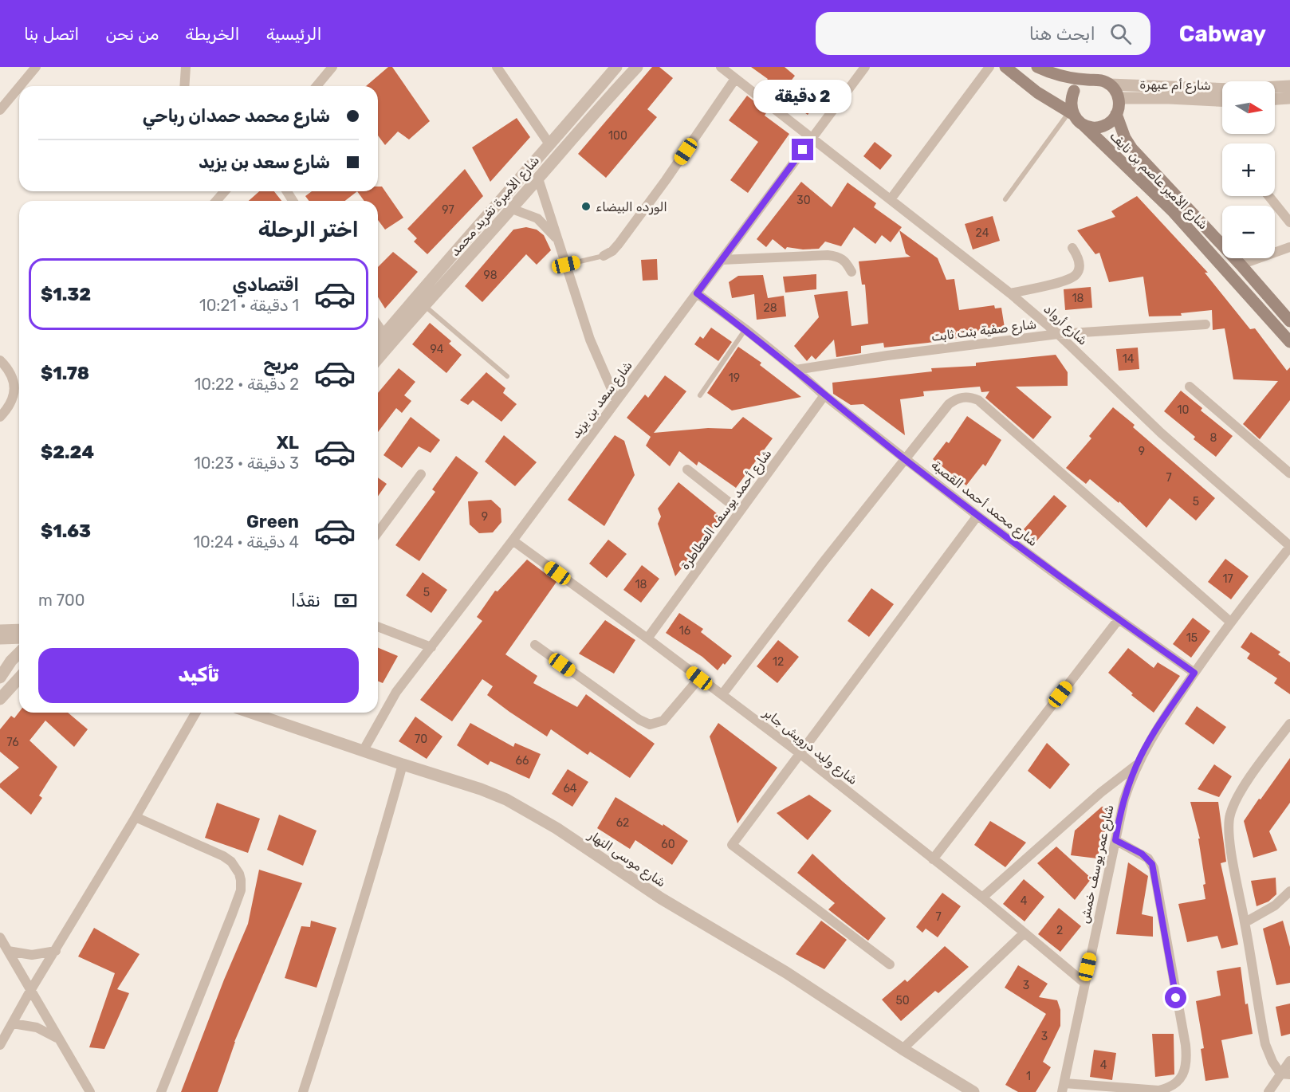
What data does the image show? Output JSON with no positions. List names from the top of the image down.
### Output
{
  "streets": {
    "main road": ["شارع الأمير عاصم بن نايف"],
    "street": [
      "شارع أم عبهرة",
      "شارع الأميرة تغريد محمد",
      "شارع أرواد",
      "شارع صفية بنت ثابت",
      "شارع سعد بن يزيد",
      "شارع محمد أحمد القصبة",
      "شارع أحمد يوسف العطاطرة",
      "شارع وليد درويش جابر",
      "شارع موسى النهار",
      "شارع عمر يوسف خمش"
    ]
  },
  "crossings": [
    ["شارع أم عبهرة", "شارع الأمير عاصم بن نايف"],
    ["شارع أرواد", "شارع صفية بنت ثابت"],
    ["شارع أرواد", "شارع سعد بن يزيد"],
    ["شارع أرواد", "شارع عمر يوسف خمش"],
    ["شارع صفية بنت ثابت", "شارع محمد أحمد القصبة"],
    ["شارع سعد بن يزيد", "شارع محمد أحمد القصبة"],
    ["شارع سعد بن يزيد", "شارع وليد درويش جابر"],
    ["شارع سعد بن يزيد", "شارع موسى النهار"],
    ["شارع محمد أحمد القصبة", "شارع أحمد يوسف العطاطرة"],
    ["شارع محمد أحمد القصبة", "شارع عمر يوسف خمش"],
    ["شارع أحمد يوسف العطاطرة", "شارع وليد درويش جابر"],
    ["شارع وليد درويش جابر", "شارع عمر يوسف خمش"]
  ],
  "places": ["الورده البيضاء"],
  "house_numbers": [
    "100",
    "30",
    "97",
    "24",
    "98",
    "18",
    "28",
    "94",
    "14",
    "19",
    "10",
    "8",
    "9",
    "7",
    "5",
    "9",
    "17",
    "18",
    "5",
    "16",
    "15",
    "12",
    "70",
    "76",
    "66",
    "64",
    "62",
    "60",
    "4",
    "7",
    "2",
    "3",
    "50",
    "3",
    "4",
    "1"
  ],
  "north": "right",
  "page": {
    "header": "Cabway",
    "search": "ابحث هنا",
    "nav": [
      "الرئيسية",
      "الخريطة",
      "من نحن",
      "اتصل بنا"
    ],
    "bubble": "2 دقيقة",
    "map_buttons": ["+", "−"],
    "banner": ["شارع محمد حمدان رباحي", "شارع سعد بن يزيد"],
    "heading": "اختر الرحلة",
    "list": [
      {
        "name": "اقتصادي",
        "note": "1 دقيقة · 10:21",
        "value": "$1.32"
      },
      {
        "name": "مريح",
        "note": "2 دقيقة · 10:22",
        "value": "$1.78"
      },
      {
        "name": "XL",
        "note": "3 دقيقة · 10:23",
        "value": "$2.24"
      },
      {
        "name": "Green",
        "note": "4 دقيقة · 10:24",
        "value": "$1.63"
      }
    ],
    "pay": ["نقدًا", "700 m"],
    "buttons": "تأكيد"
  }
}
